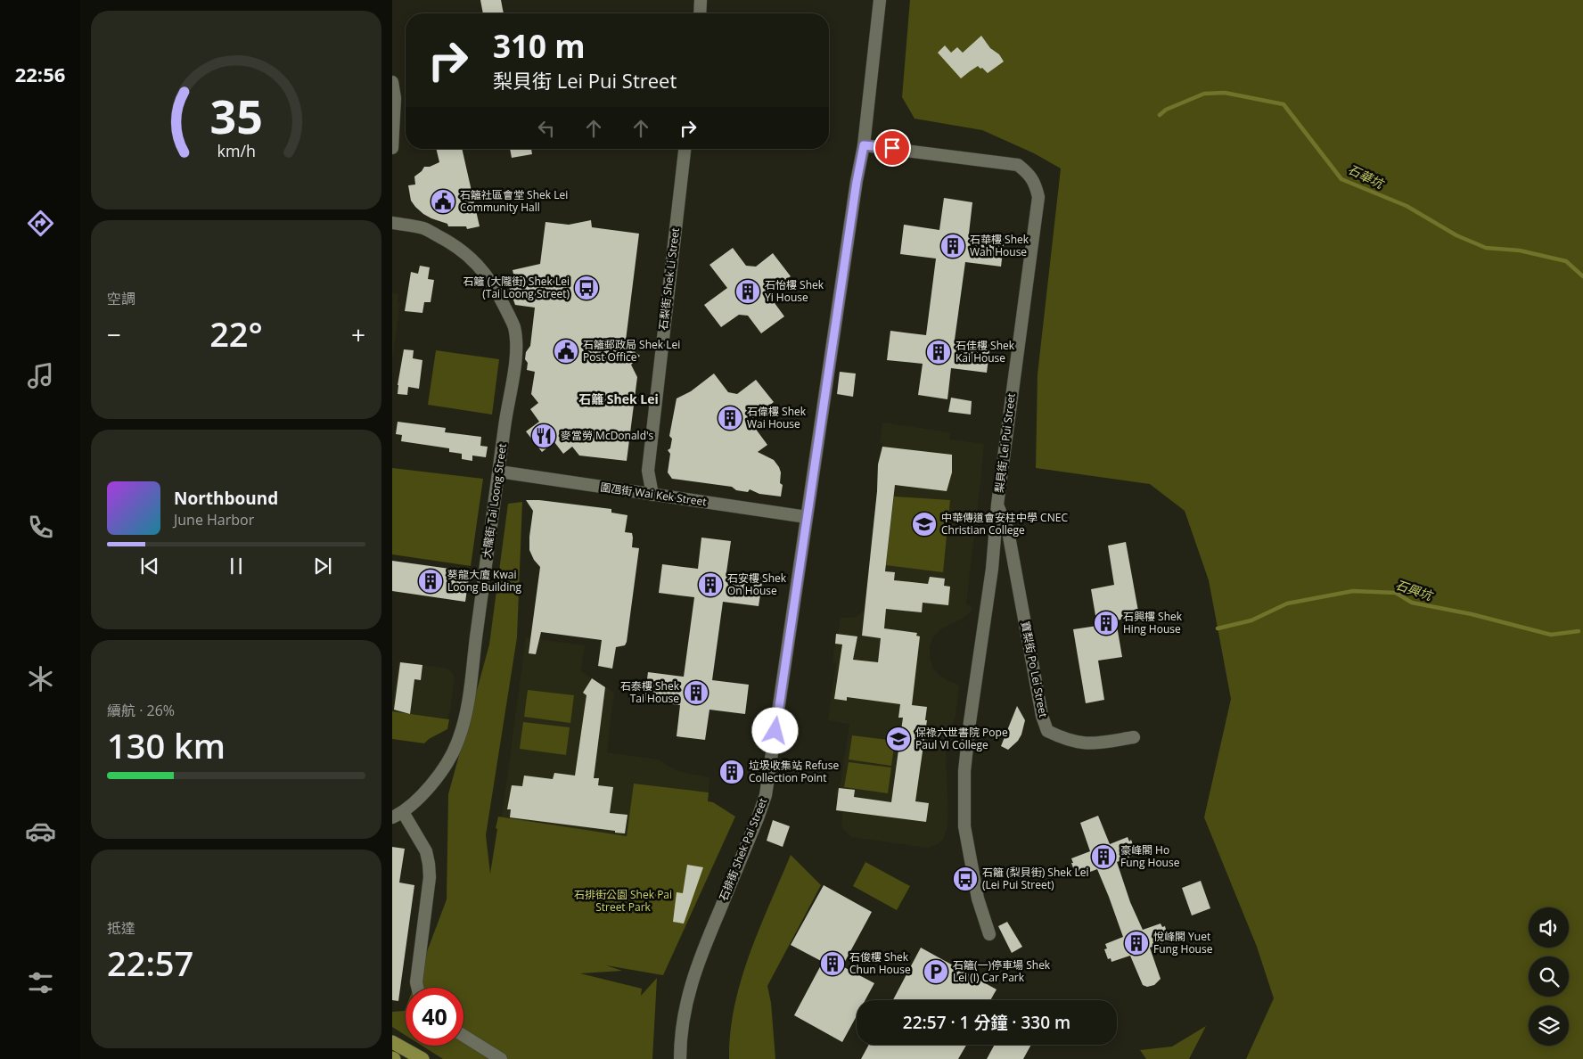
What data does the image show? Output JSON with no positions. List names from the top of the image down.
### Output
{
  "streets": {
    "street": [
      "石梨街 Shek Li Street",
      "梨貝街 Lei Pui Street",
      "圍乪街 Wai Kek Street",
      "大隴街 Tai Loong Street",
      "寶梨街 Po Lei Street",
      "石排街 Shek Pai Street"
    ]
  },
  "crossings": [
    ["石梨街 Shek Li Street", "圍乪街 Wai Kek Street"],
    ["梨貝街 Lei Pui Street", "寶梨街 Po Lei Street"],
    ["梨貝街 Lei Pui Street", "石排街 Shek Pai Street"],
    ["圍乪街 Wai Kek Street", "大隴街 Tai Loong Street"],
    ["圍乪街 Wai Kek Street", "石排街 Shek Pai Street"]
  ],
  "districts": ["石籬 Shek Lei"],
  "water": ["石華坑", "石興坑"],
  "parks": ["石排街公園 Shek Pai Street Park"],
  "places": {
    "public building": ["石籬社區會堂 Shek Lei Community Hall", "石籬郵政局 Shek Lei Post Office"],
    "building": [
      "石華樓 Shek Wah House",
      "石怡樓 Shek Yi House",
      "石佳樓 Shek Kai House",
      "石偉樓 Shek Wai House",
      "葵龍大廈 Kwai Loong Building",
      "石安樓 Shek On House",
      "石興樓 Shek Hing House",
      "石泰樓 Shek Tai House",
      "垃圾收集站 Refuse Collection Point",
      "豪峰閣 Ho Fung House",
      "悅峰閣 Yuet Fung House",
      "石俊樓 Shek Chun House"
    ],
    "bus stop": ["石籬 (大隴街) Shek Lei (Tai Loong Street)", "石籬 (梨貝街) Shek Lei (Lei Pui Street)"],
    "restaurant": ["麥當勞 McDonald's"],
    "school or university": ["中華傳道會安柱中學 CNEC Christian College", "保祿六世書院 Pope Paul VI College"],
    "parking": ["石籬(一)停車場 Shek Lei (I) Car Park"]
  },
  "page": {
    "tabs": "22:56",
    "turn": ["310 m", "梨貝街 Lei Pui Street"],
    "tile": [
      "空調",
      ["續航 · 26%", "130 km"],
      ["抵達", "22:57"]
    ],
    "heat": ["−", "22°", "+"],
    "song": ["Northbound", "June Harbor"],
    "limit": "40",
    "trip": "22:57 · 1 分鐘 · 330 m",
    "gauge": ["35", "km/h"]
  }
}
